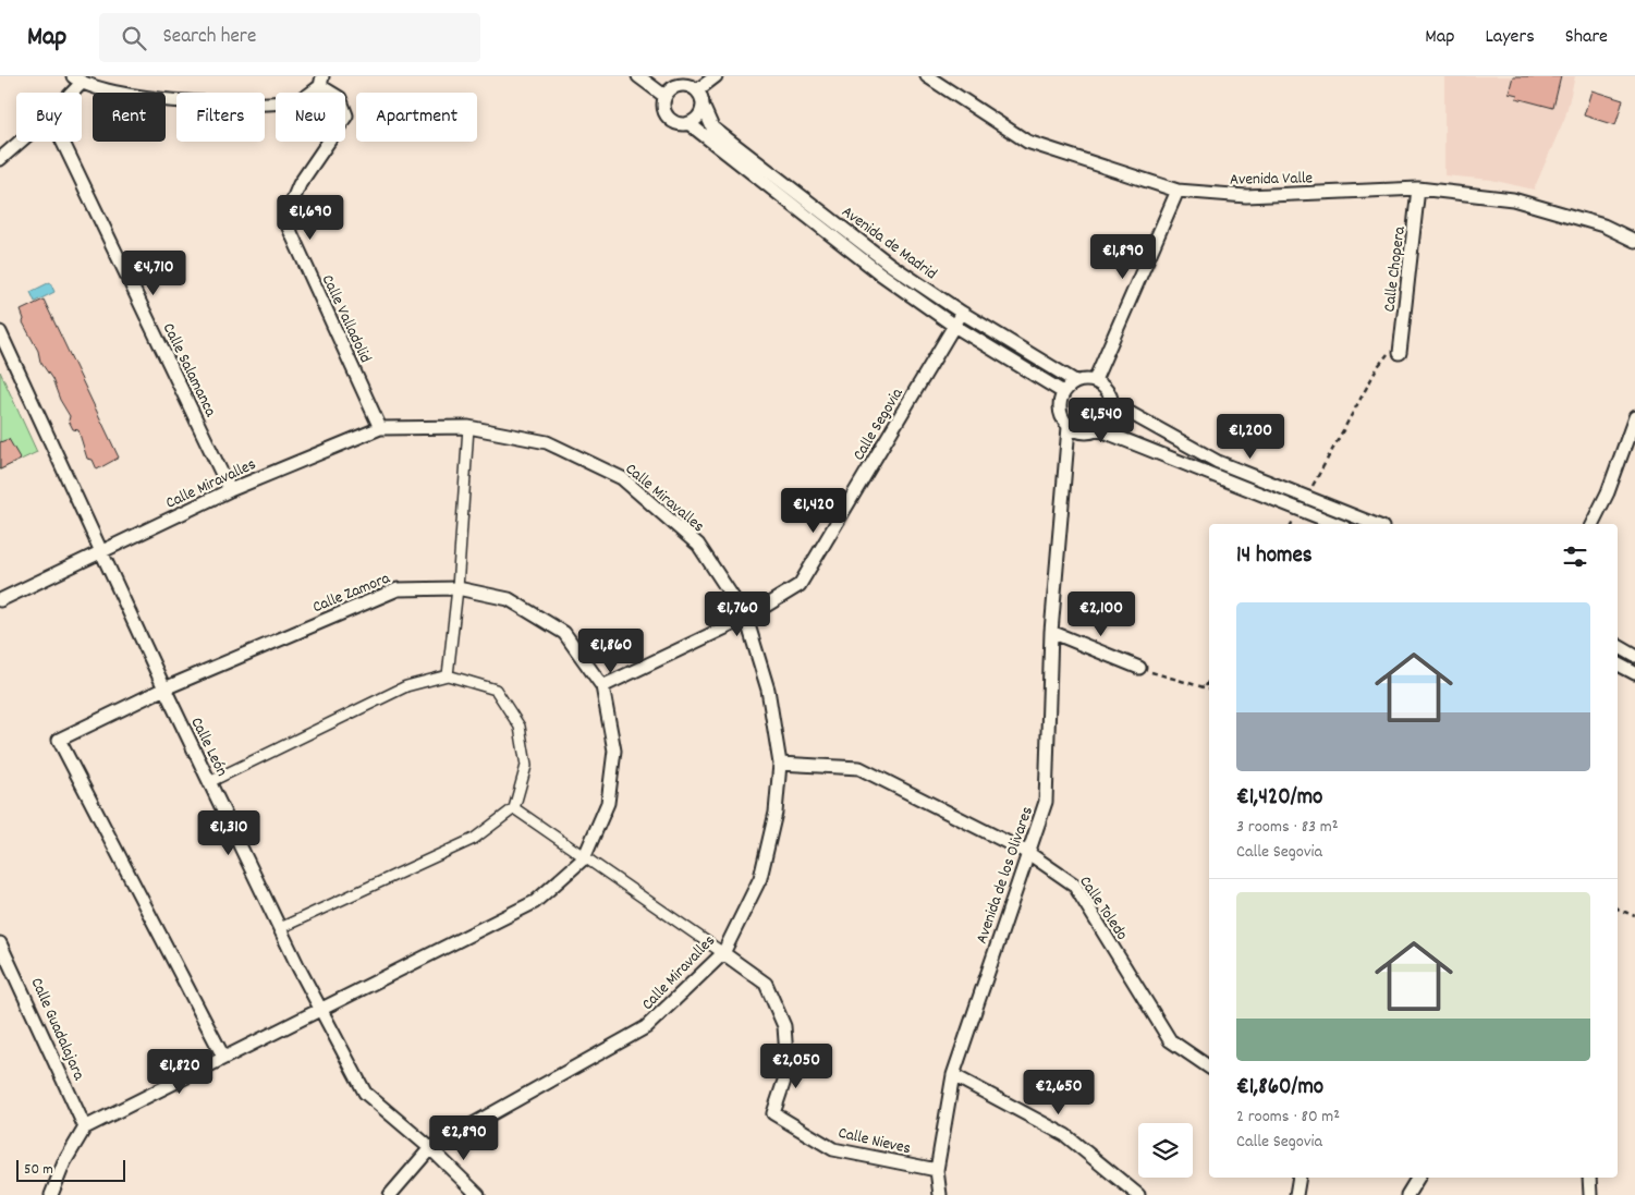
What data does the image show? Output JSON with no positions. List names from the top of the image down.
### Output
{
  "streets": {
    "street": [
      "Avenida Valle",
      "Avenida de Madrid",
      "Calle Chopera",
      "Calle Valladolid",
      "Calle Salamanca",
      "Calle Segovia",
      "Calle Miravalles",
      "Calle Zamora",
      "Calle León",
      "Avenida de los Olivares",
      "Calle Toledo",
      "Calle Guadalajara",
      "Calle Nieves"
    ]
  },
  "crossings": [
    ["Avenida Valle", "Calle Chopera"],
    ["Avenida de Madrid", "Calle Segovia"],
    ["Avenida de Madrid", "Avenida de los Olivares"],
    ["Calle Valladolid", "Calle Miravalles"],
    ["Calle Salamanca", "Calle Miravalles"],
    ["Calle Segovia", "Calle Miravalles"],
    ["Calle Segovia", "Calle Zamora"],
    ["Calle Miravalles", "Calle León"],
    ["Calle Miravalles", "Calle Toledo"],
    ["Calle Miravalles", "Calle Nieves"],
    ["Calle Zamora", "Calle León"],
    ["Calle Zamora", "Calle Guadalajara"],
    ["Avenida de los Olivares", "Calle Toledo"],
    ["Avenida de los Olivares", "Calle Nieves"]
  ],
  "scale_bar": "50 m",
  "page": {
    "header": "Map",
    "search": "Search here",
    "nav": ["Map", "Layers", "Share"],
    "chip": [
      "Buy",
      "Rent",
      "Filters",
      "New",
      "Apartment"
    ],
    "price": [
      "€1,690",
      "€1,890",
      "€4,710",
      "€1,540",
      "€1,200",
      "€1,420",
      "€1,760",
      "€2,100",
      "€1,860",
      "€1,310",
      "€2,050",
      "€1,820",
      "€2,650",
      "€2,890"
    ],
    "heading": "14 homes",
    "list": [
      {
        "name": "€1,420/mo",
        "note": "3 rooms · 83 m² · Calle Segovia"
      },
      {
        "name": "€1,860/mo",
        "note": "2 rooms · 80 m² · Calle Segovia"
      }
    ],
    "scale": "50 m"
  }
}
